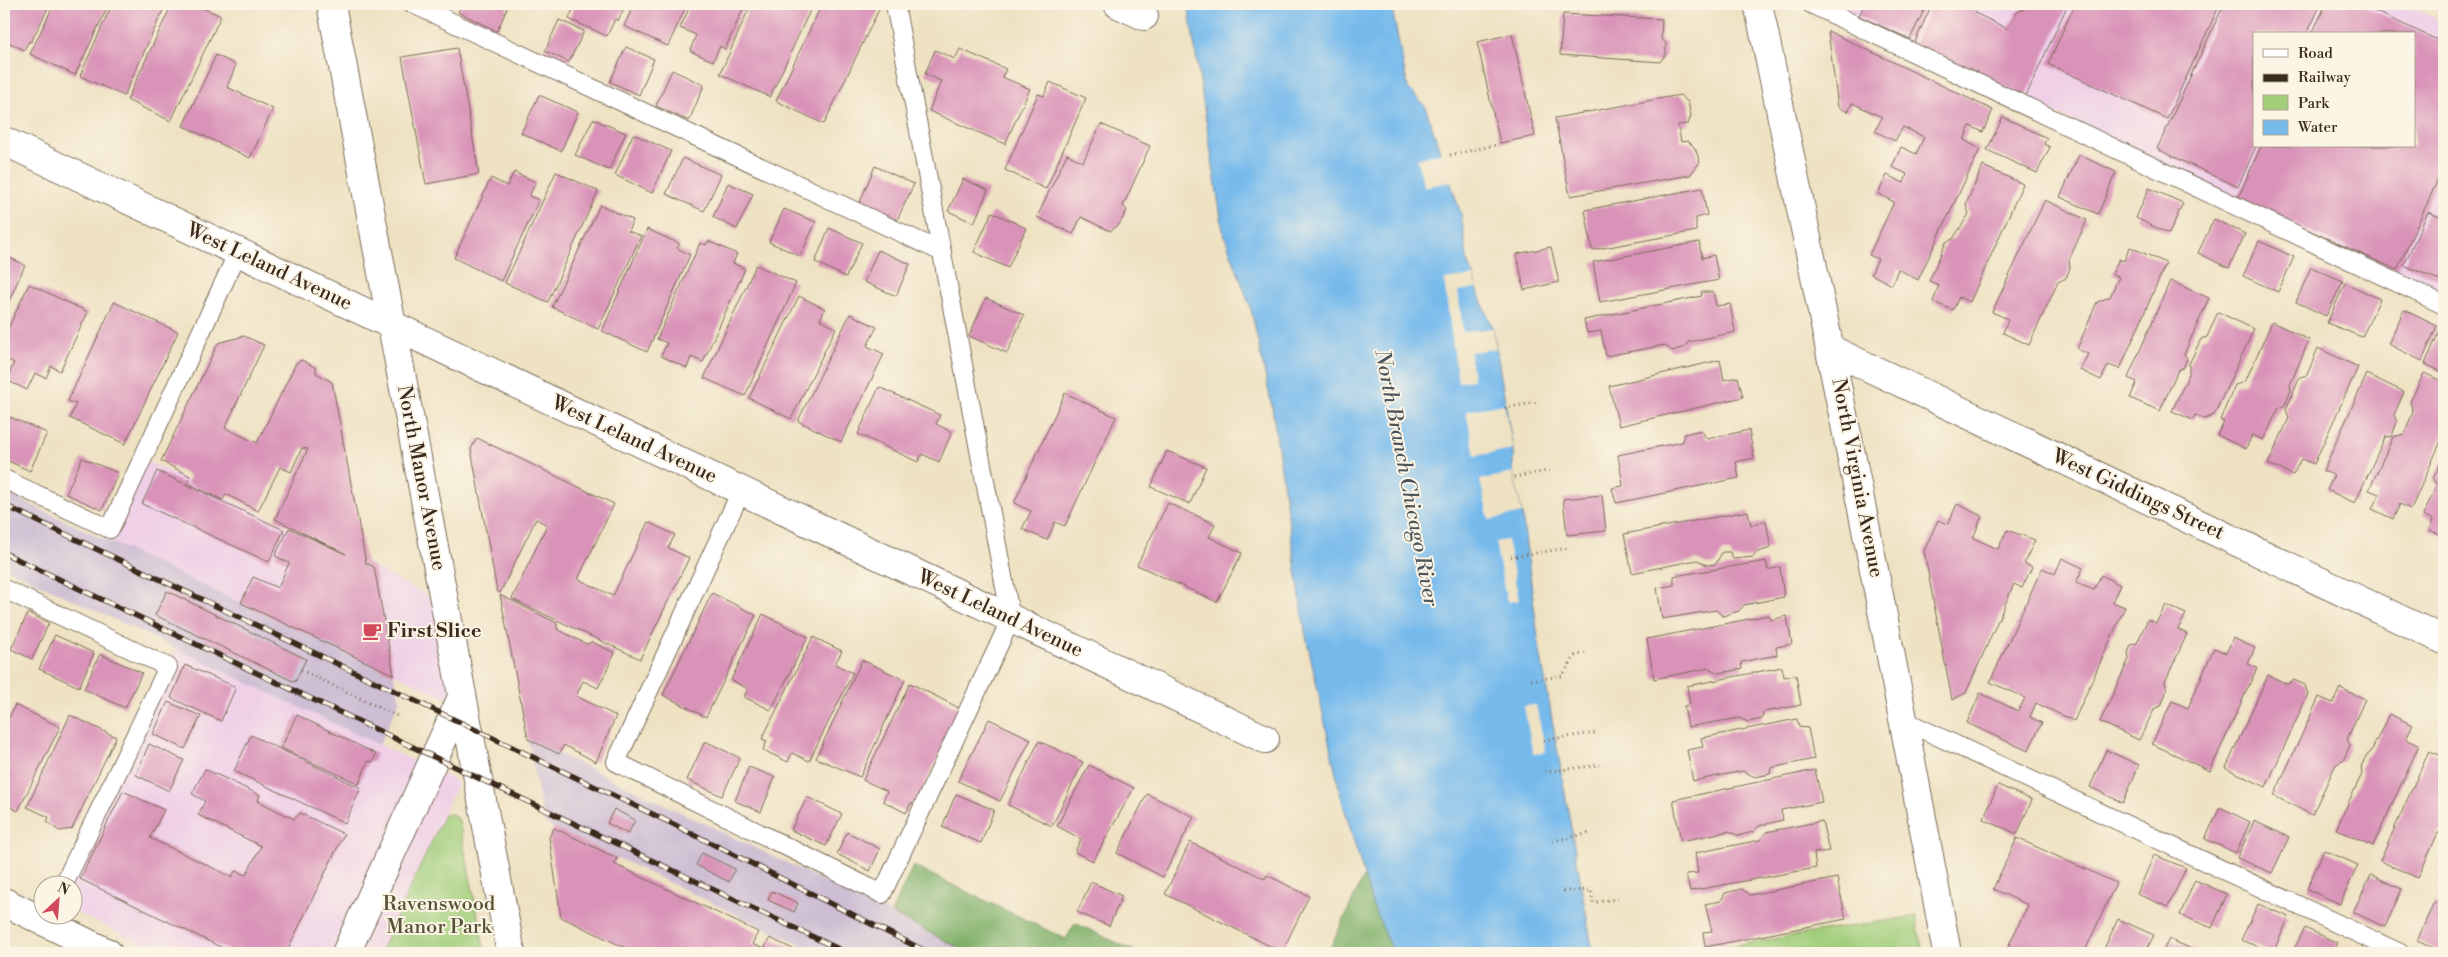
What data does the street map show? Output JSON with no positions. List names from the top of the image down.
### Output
{
  "streets": {
    "street": [
      "West Leland Avenue",
      "North Manor Avenue",
      "North Virginia Avenue",
      "West Giddings Street"
    ]
  },
  "crossings": [
    ["West Leland Avenue", "North Manor Avenue"],
    ["North Virginia Avenue", "West Giddings Street"]
  ],
  "water": ["North Branch Chicago River"],
  "parks": ["Ravenswood Manor Park"],
  "places": {
    "cafe": ["First Slice"]
  },
  "legend": [
    "Road",
    "Railway",
    "Park",
    "Water"
  ],
  "north": "top right"
}
